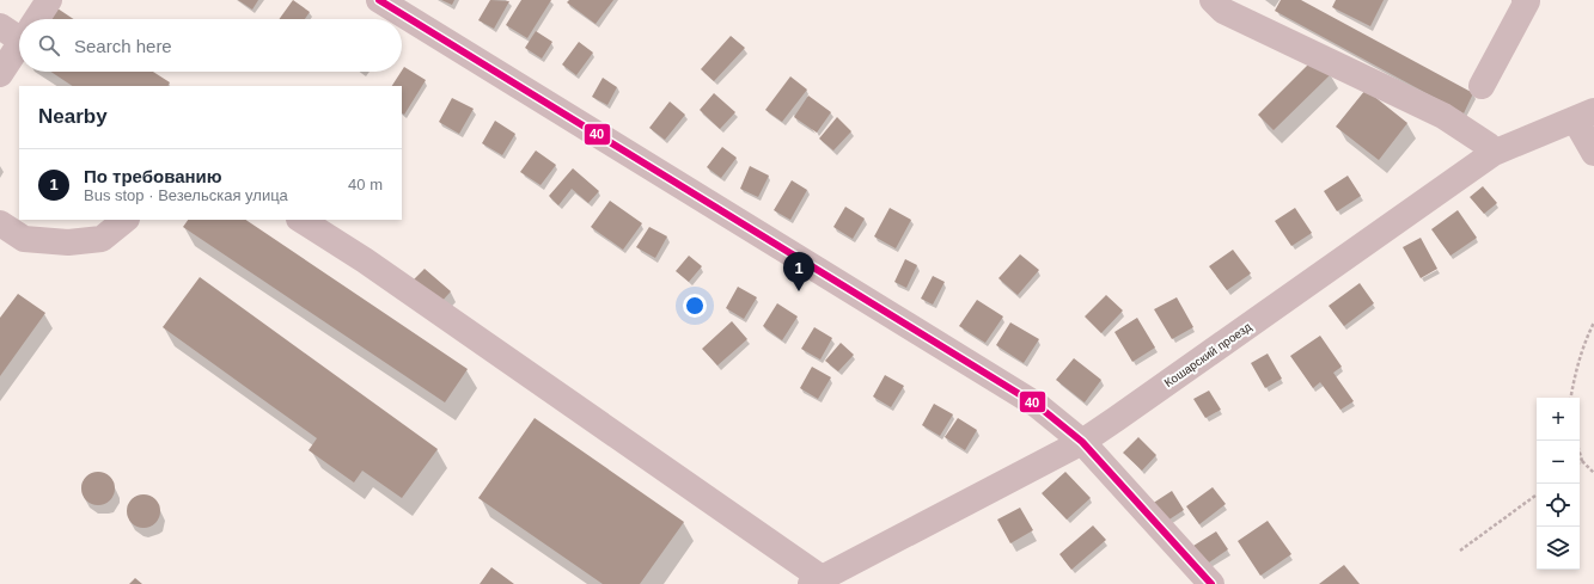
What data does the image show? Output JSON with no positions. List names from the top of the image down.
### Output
{
  "streets": {
    "street": ["Кошарский проезд"]
  },
  "lines": ["transit line 40"],
  "page": {
    "search": "Search here",
    "heading": "Nearby",
    "list": [
      {
        "mark": "1",
        "name": "По требованию",
        "note": "Bus stop · Везельская улица",
        "value": "40 m"
      }
    ],
    "pins": "1",
    "map_buttons": ["+", "−"]
  }
}
